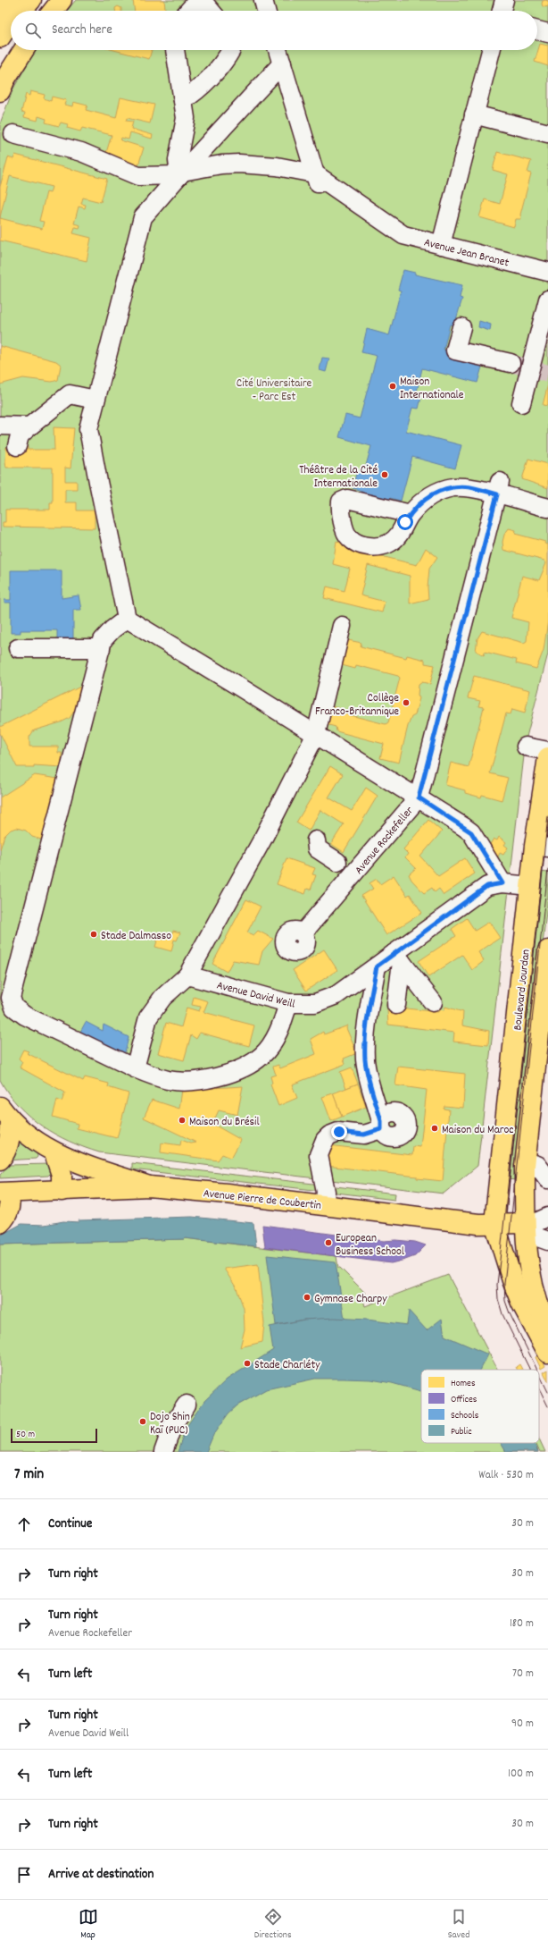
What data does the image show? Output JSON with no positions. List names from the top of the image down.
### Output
{
  "streets": {
    "main road": ["Boulevard Jourdan", "Avenue Pierre de Coubertin"],
    "street": ["Avenue Jean Branet", "Avenue Rockefeller", "Avenue David Weill"]
  },
  "crossings": [
    ["Boulevard Jourdan", "Avenue David Weill"],
    ["Boulevard Jourdan", "Avenue Pierre de Coubertin"]
  ],
  "parks": ["Cité Universitaire - Parc Est"],
  "places": [
    "Maison Internationale",
    "Théâtre de la Cité Internationale",
    "Collège Franco-Britannique",
    "Stade Dalmasso",
    "Maison du Brésil",
    "Maison du Maroc",
    "European Business School",
    "Gymnase Charpy",
    "Stade Charléty",
    "Dojo Shin Kaï (PUC)"
  ],
  "legend": [
    "Homes",
    "Offices",
    "Schools",
    "Public"
  ],
  "scale_bar": "50 m",
  "page": {
    "search": "Search here",
    "scale": "50 m",
    "heading": ["7 min", "Walk · 530 m"],
    "list": [
      ["Continue", "30 m"],
      ["Turn right", "30 m"],
      ["Turn right", "Avenue Rockefeller", "180 m"],
      ["Turn left", "70 m"],
      ["Turn right", "Avenue David Weill", "90 m"],
      ["Turn left", "100 m"],
      ["Turn right", "30 m"],
      "Arrive at destination"
    ],
    "nav": ["Map", "Directions", "Saved"]
  }
}
